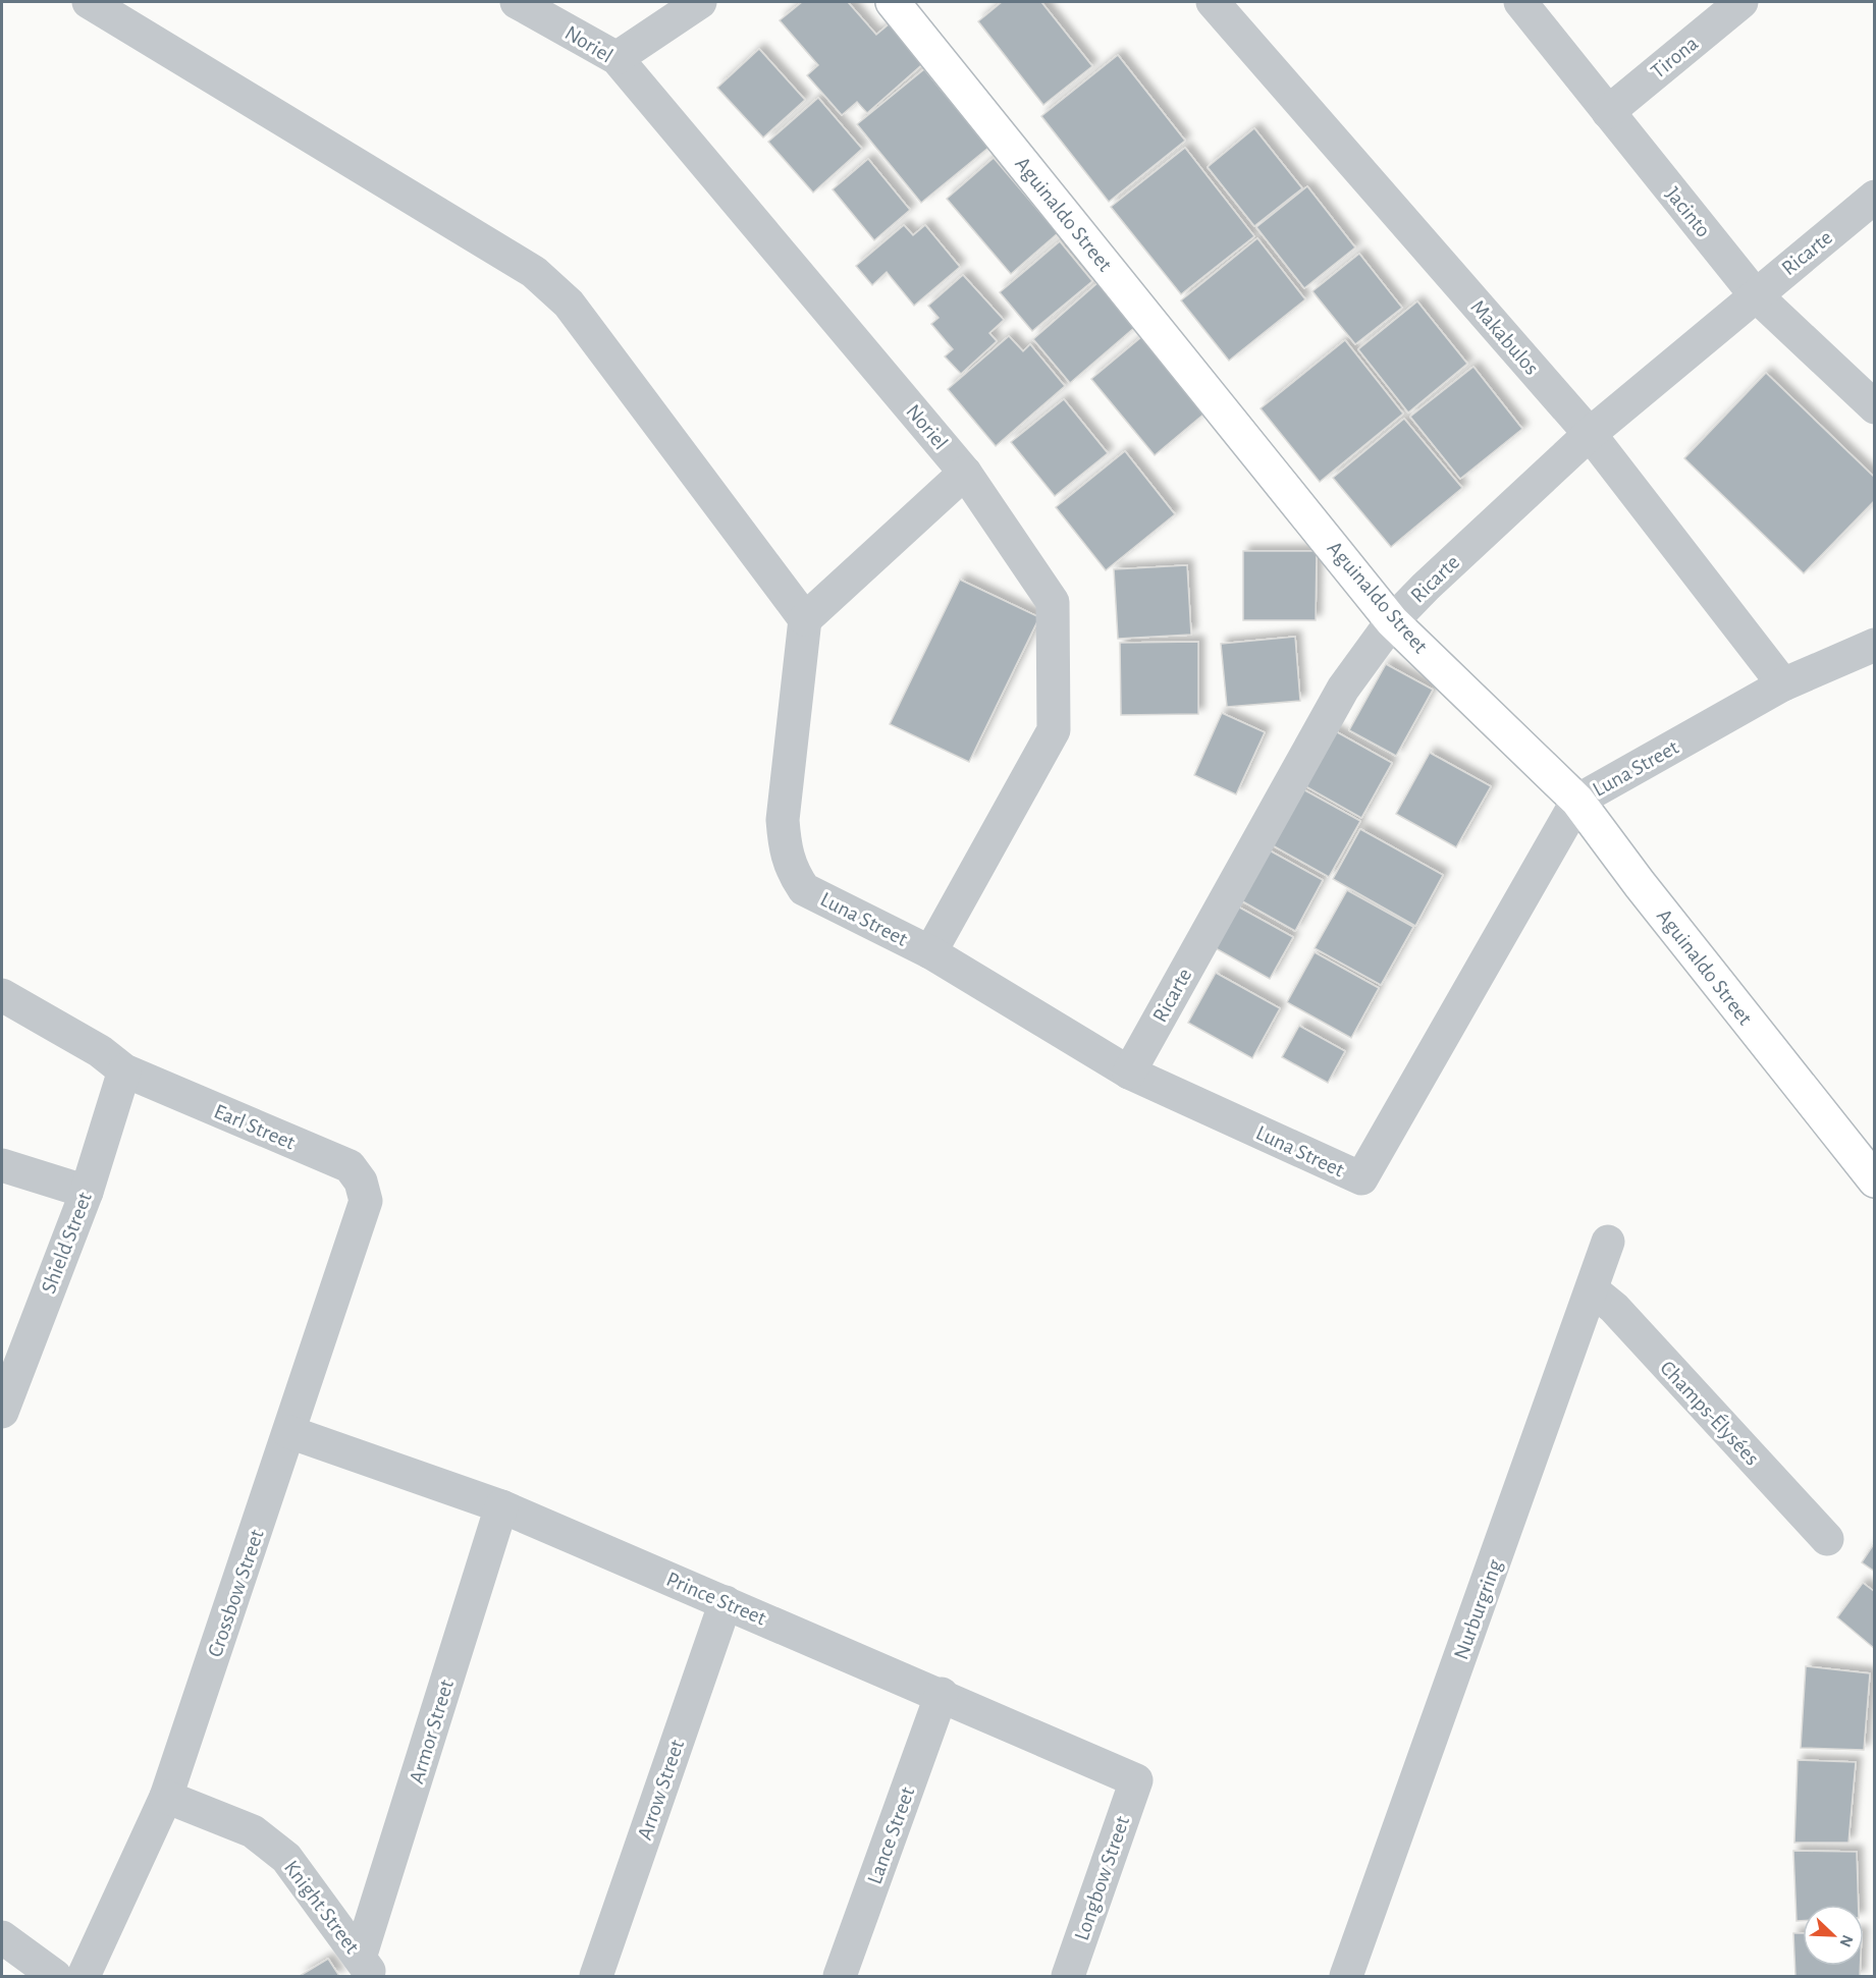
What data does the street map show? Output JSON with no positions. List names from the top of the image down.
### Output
{
  "streets": {
    "street": [
      "Noriel",
      "Tirona",
      "Jacinto",
      "Aguinaldo Street",
      "Ricarte",
      "Makabulos",
      "Luna Street",
      "Earl Street",
      "Shield Street",
      "Champs-Élysées",
      "Crossbow Street",
      "Prince Street",
      "Nurburgring",
      "Armor Street",
      "Arrow Street",
      "Lance Street",
      "Longbow Street",
      "Knight Street"
    ]
  },
  "crossings": [
    ["Noriel", "Luna Street"],
    ["Tirona", "Jacinto"],
    ["Jacinto", "Ricarte"],
    ["Aguinaldo Street", "Ricarte"],
    ["Aguinaldo Street", "Luna Street"],
    ["Ricarte", "Makabulos"],
    ["Ricarte", "Luna Street"],
    ["Makabulos", "Luna Street"],
    ["Earl Street", "Shield Street"],
    ["Earl Street", "Crossbow Street"],
    ["Champs-Élysées", "Nurburgring"],
    ["Crossbow Street", "Prince Street"],
    ["Crossbow Street", "Knight Street"],
    ["Prince Street", "Armor Street"],
    ["Prince Street", "Arrow Street"],
    ["Prince Street", "Lance Street"],
    ["Prince Street", "Longbow Street"],
    ["Armor Street", "Knight Street"]
  ],
  "north": "bottom right"
}
